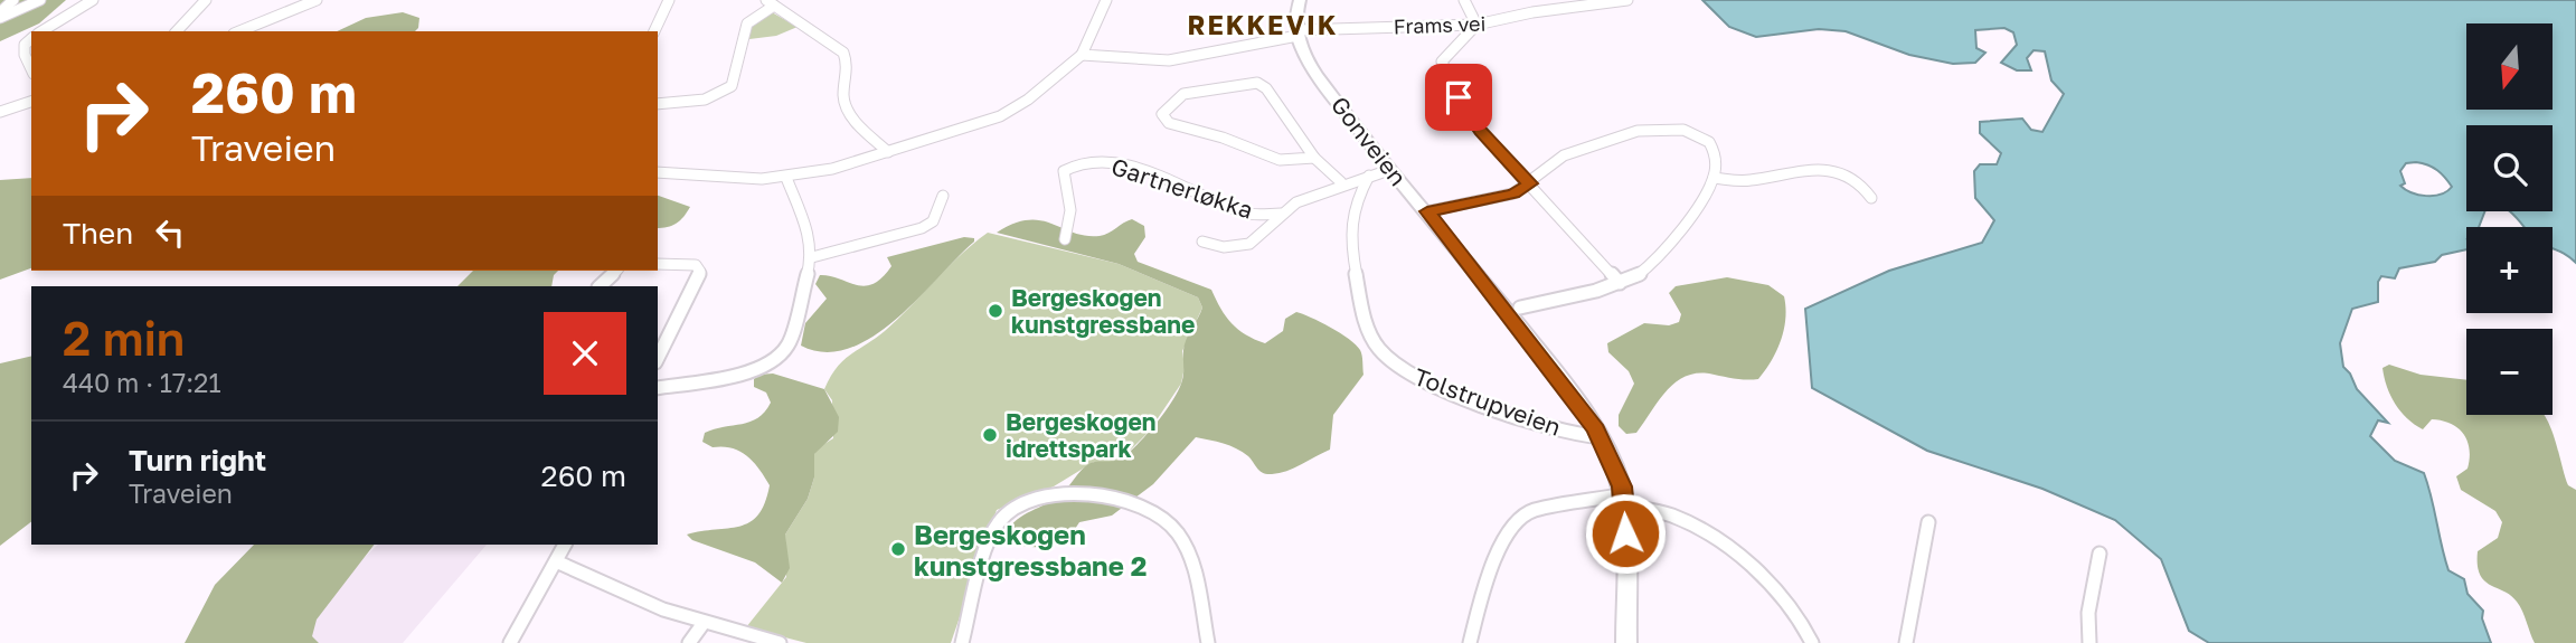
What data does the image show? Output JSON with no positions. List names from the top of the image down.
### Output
{
  "streets": {
    "street": [
      "Frams vei",
      "Gonveien",
      "Gartnerløkka",
      "Tolstrupveien"
    ]
  },
  "crossings": [
    ["Frams vei", "Gonveien"],
    ["Gonveien", "Tolstrupveien"]
  ],
  "districts": ["REKKEVIK"],
  "places": ["Bergeskogen kunstgressbane", "Bergeskogen idrettspark", "Bergeskogen kunstgressbane 2"],
  "north": "bottom",
  "page": {
    "map_buttons": ["+", "−"],
    "turn": ["260 m", "Traveien"],
    "then": "Then",
    "heading": ["2 min", "440 m · 17:21"],
    "list": [
      {
        "name": "Turn right",
        "note": "Traveien",
        "value": "260 m"
      }
    ]
  }
}
